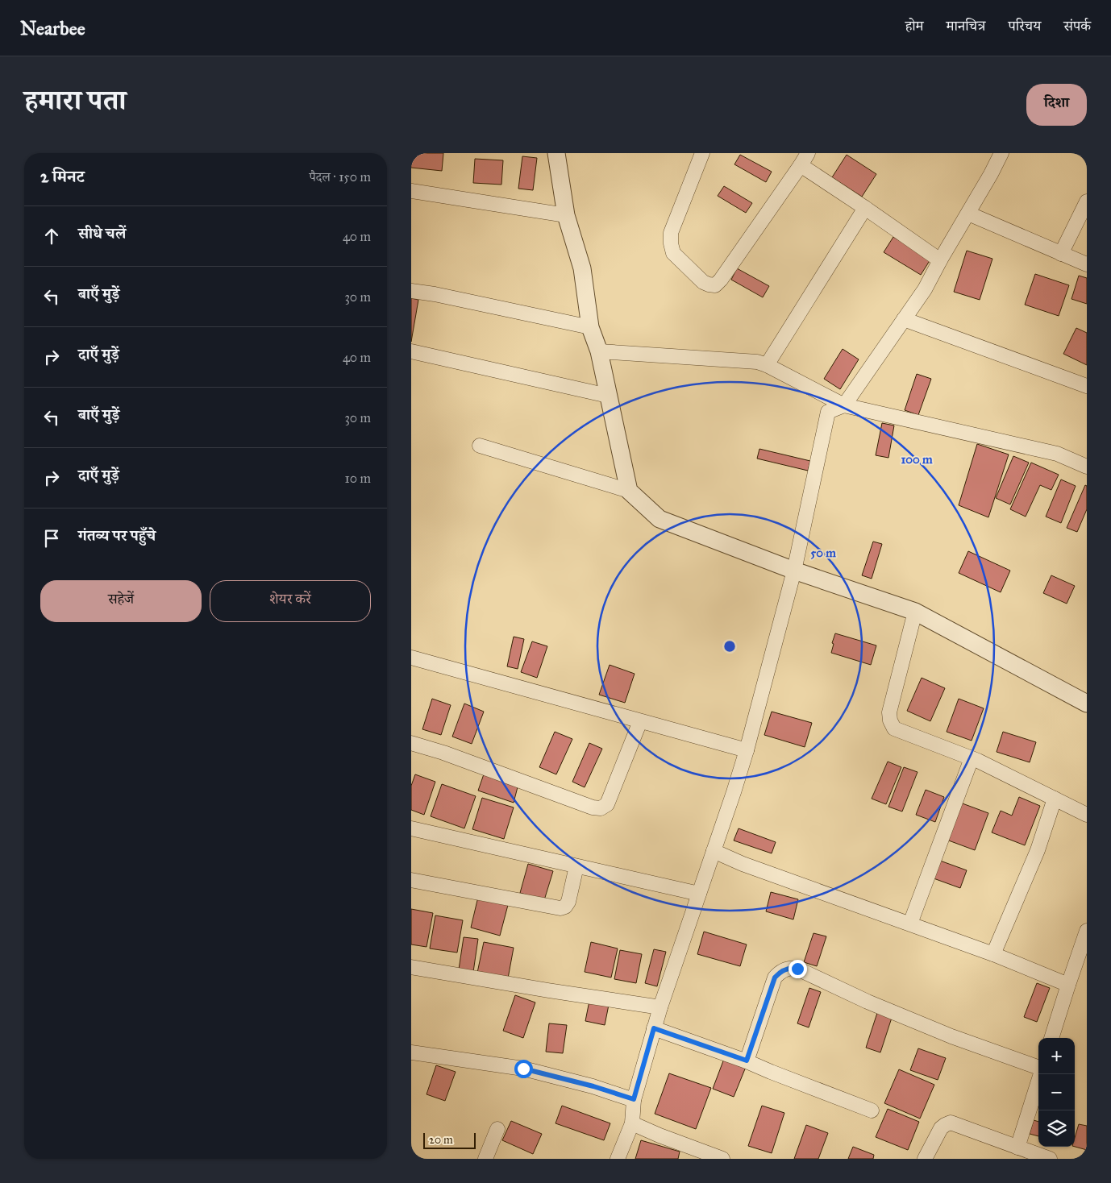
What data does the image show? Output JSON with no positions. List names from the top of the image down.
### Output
{
  "scale_bar": "20 m",
  "page": {
    "header": "Nearbee",
    "nav": [
      "होम",
      "मानचित्र",
      "परिचय",
      "संपर्क"
    ],
    "title": "हमारा पता",
    "buttons": [
      "दिशा",
      ["सहेजें", "शेयर करें"]
    ],
    "heading": ["2 मिनट", "पैदल · 150 m"],
    "list": [
      ["सीधे चलें", "40 m"],
      ["बाएँ मुड़ें", "30 m"],
      ["दाएँ मुड़ें", "40 m"],
      ["बाएँ मुड़ें", "30 m"],
      ["दाएँ मुड़ें", "10 m"],
      "गंतव्य पर पहुँचे"
    ],
    "map_buttons": ["+", "−"],
    "scale": "20 m"
  },
  "rings": ["100 m", "50 m"]
}
